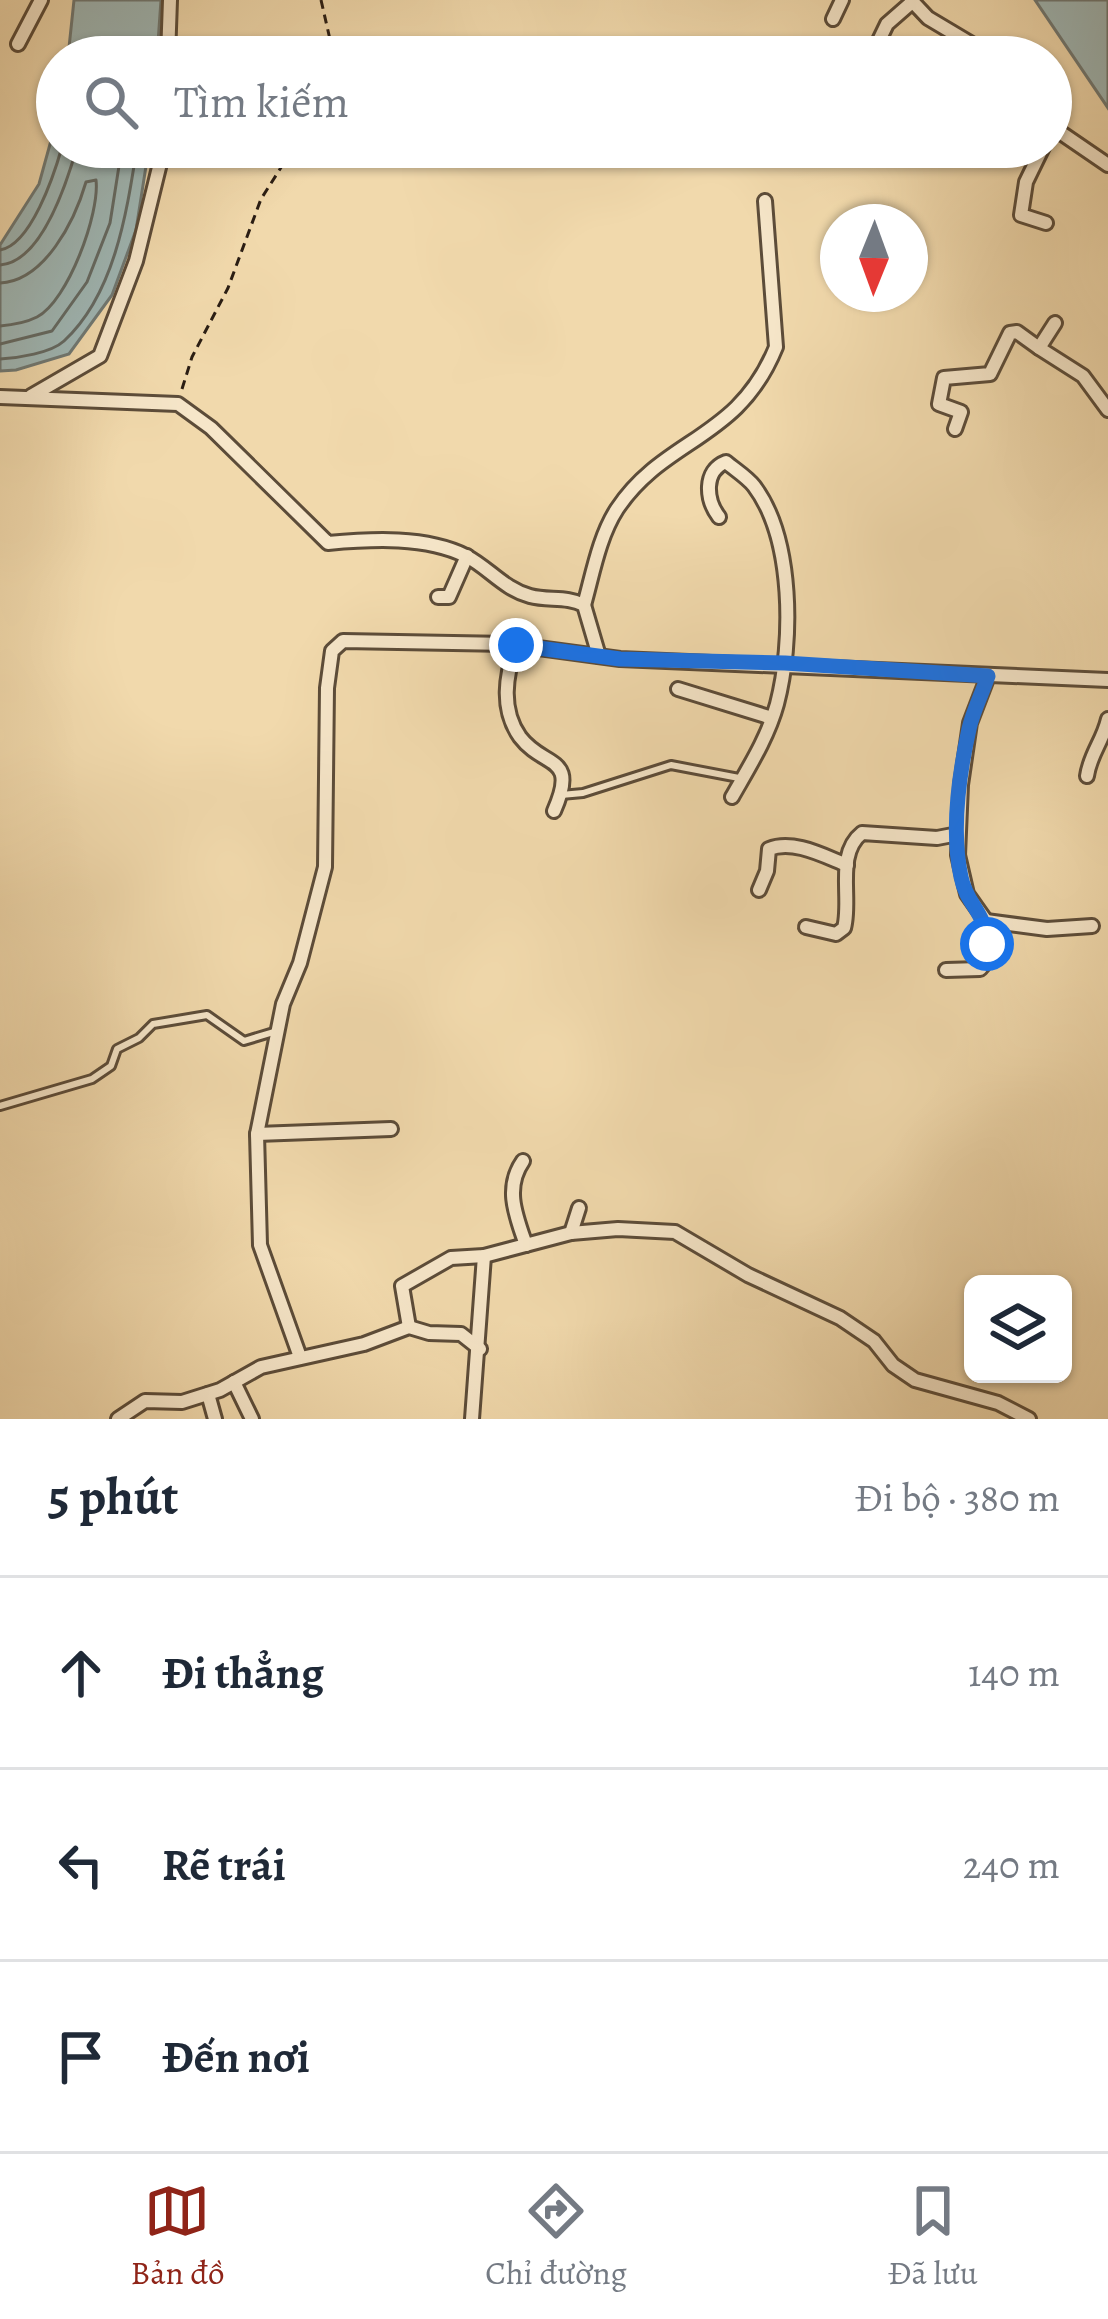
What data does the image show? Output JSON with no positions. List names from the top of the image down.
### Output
{
  "north": "bottom",
  "page": {
    "search": "Tìm kiếm",
    "heading": ["5 phút", "Đi bộ · 380 m"],
    "list": [
      ["Đi thẳng", "140 m"],
      ["Rẽ trái", "240 m"],
      "Đến nơi"
    ],
    "nav": ["Bản đồ", "Chỉ đường", "Đã lưu"]
  }
}
